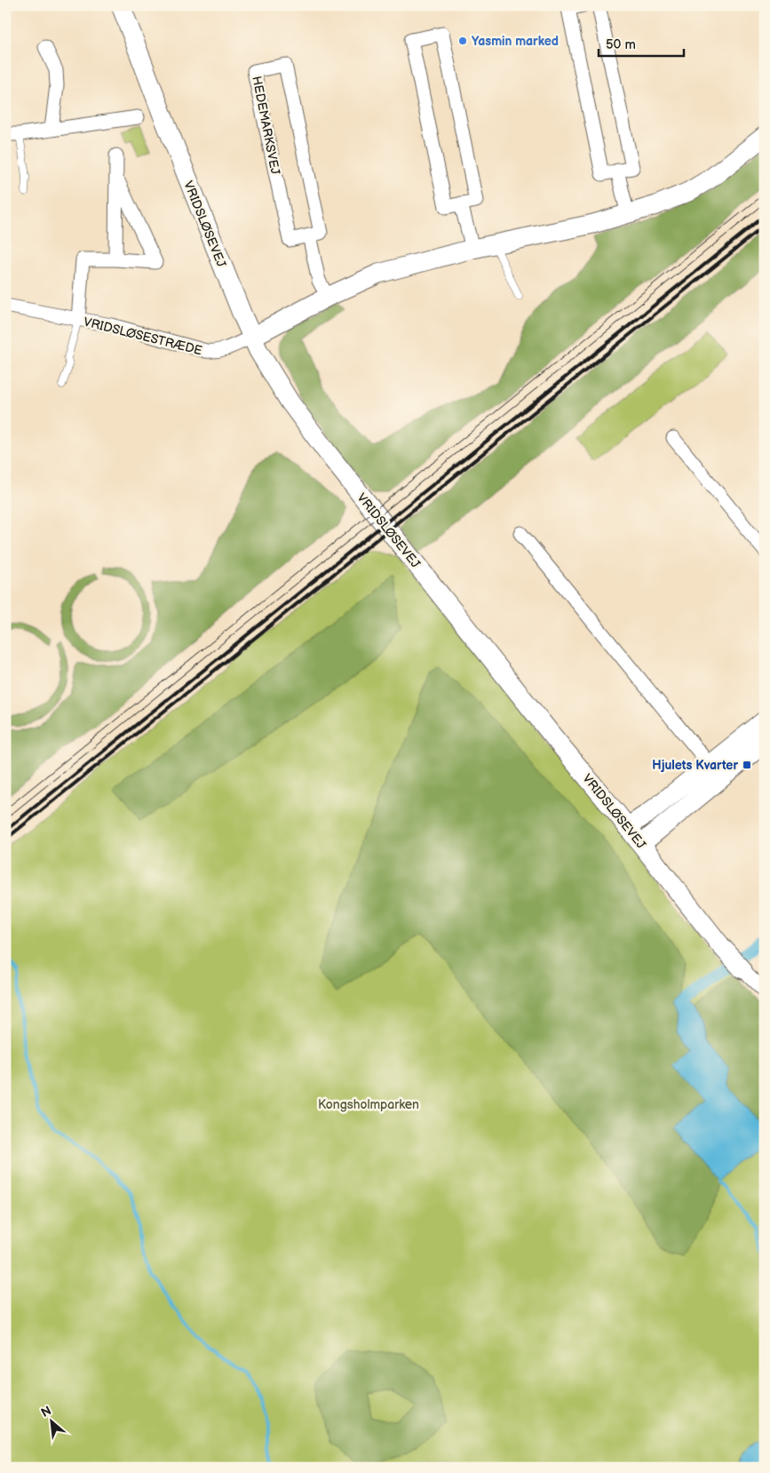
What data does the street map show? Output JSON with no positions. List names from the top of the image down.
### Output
{
  "streets": {
    "street": ["HEDEMARKSVEJ", "VRIDSLØSEVEJ", "VRIDSLØSESTRÆDE"]
  },
  "crossings": [
    ["VRIDSLØSEVEJ", "VRIDSLØSESTRÆDE"]
  ],
  "parks": ["Kongsholmparken"],
  "places": {
    "other": ["Yasmin marked"],
    "transit": ["Hjulets Kvarter"]
  },
  "scale_bar": "50 m",
  "north": "top left"
}
